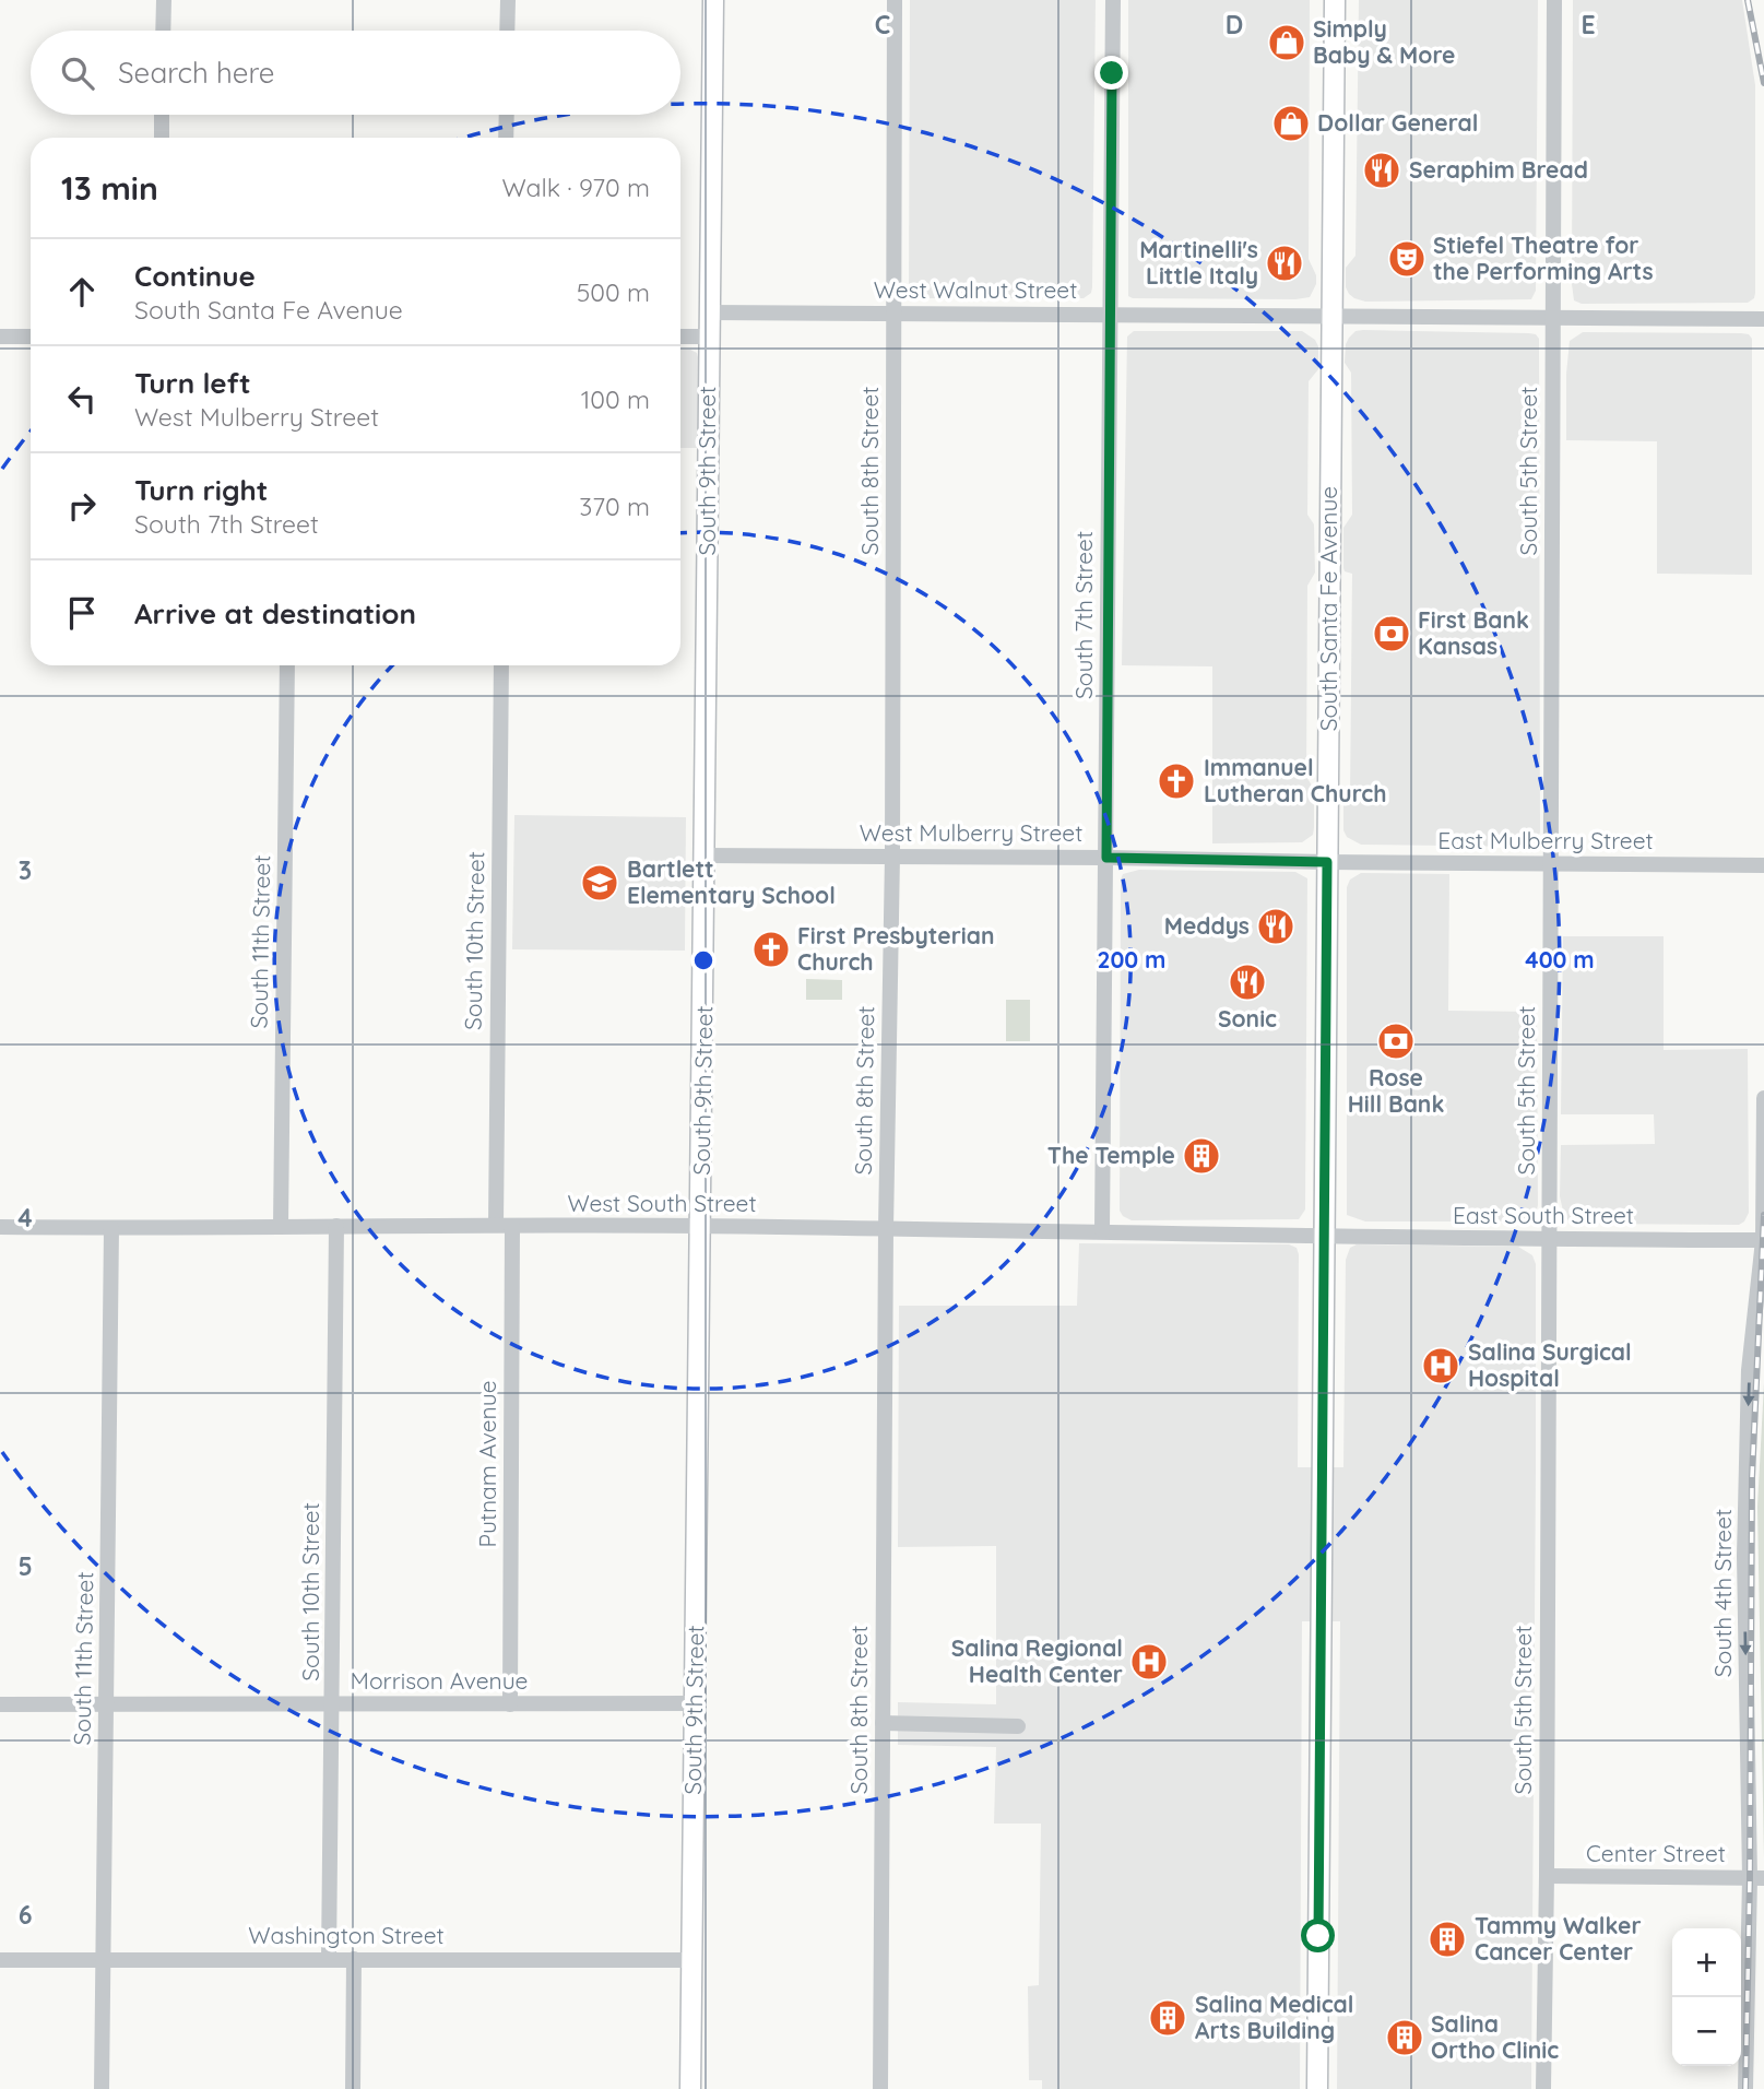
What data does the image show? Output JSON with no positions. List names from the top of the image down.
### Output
{
  "streets": {
    "main road": ["South 9th Street", "South Santa Fe Avenue"],
    "street": [
      "West Walnut Street",
      "South 8th Street",
      "South 5th Street",
      "South 7th Street",
      "West Mulberry Street",
      "East Mulberry Street",
      "South 10th Street",
      "South 11th Street",
      "West South Street",
      "East South Street",
      "Putnam Avenue",
      "South 4th Street",
      "Morrison Avenue",
      "Center Street",
      "Washington Street"
    ]
  },
  "crossings": [
    ["West Walnut Street", "South 9th Street"],
    ["West Walnut Street", "South 8th Street"],
    ["West Walnut Street", "South 5th Street"],
    ["West Walnut Street", "South Santa Fe Avenue"],
    ["West Walnut Street", "South 7th Street"],
    ["South 9th Street", "West Mulberry Street"],
    ["South 9th Street", "West South Street"],
    ["South 9th Street", "Morrison Avenue"],
    ["South 9th Street", "Washington Street"],
    ["South 8th Street", "West Mulberry Street"],
    ["South 8th Street", "West South Street"],
    ["South 5th Street", "East Mulberry Street"],
    ["South 5th Street", "East South Street"],
    ["South 5th Street", "Center Street"],
    ["South Santa Fe Avenue", "West Mulberry Street"],
    ["South Santa Fe Avenue", "East Mulberry Street"],
    ["South Santa Fe Avenue", "West South Street"],
    ["South Santa Fe Avenue", "East South Street"],
    ["South 7th Street", "West Mulberry Street"],
    ["South 7th Street", "West South Street"],
    ["West Mulberry Street", "East Mulberry Street"],
    ["South 10th Street", "West South Street"],
    ["South 10th Street", "Morrison Avenue"],
    ["South 10th Street", "Washington Street"],
    ["South 11th Street", "West South Street"],
    ["South 11th Street", "Morrison Avenue"],
    ["South 11th Street", "Washington Street"],
    ["West South Street", "East South Street"],
    ["West South Street", "Putnam Avenue"],
    ["East South Street", "South 4th Street"],
    ["Putnam Avenue", "Morrison Avenue"],
    ["South 4th Street", "Center Street"]
  ],
  "one_way": ["South 4th Street"],
  "places": {
    "shop": ["Simply Baby & More", "Dollar General"],
    "restaurant": [
      "Seraphim Bread",
      "Martinelli's Little Italy",
      "Meddys",
      "Sonic"
    ],
    "theatre": ["Stiefel Theatre for the Performing Arts"],
    "bank": ["First Bank Kansas", "Rose Hill Bank"],
    "church": ["Immanuel Lutheran Church", "First Presbyterian Church"],
    "school or university": ["Bartlett Elementary School"],
    "building": [
      "The Temple",
      "Tammy Walker Cancer Center",
      "Salina Medical Arts Building",
      "Salina Ortho Clinic"
    ],
    "hospital": ["Salina Surgical Hospital", "Salina Regional Health Center"]
  },
  "page": {
    "search": "Search here",
    "heading": ["13 min", "Walk · 970 m"],
    "list": [
      ["Continue", "South Santa Fe Avenue", "500 m"],
      ["Turn left", "West Mulberry Street", "100 m"],
      ["Turn right", "South 7th Street", "370 m"],
      "Arrive at destination"
    ],
    "map_buttons": ["+", "−"]
  },
  "grid": {
    "columns": ["C", "D", "E"],
    "rows": [
      "3",
      "4",
      "5",
      "6"
    ]
  },
  "rings": ["200 m", "400 m"]
}
